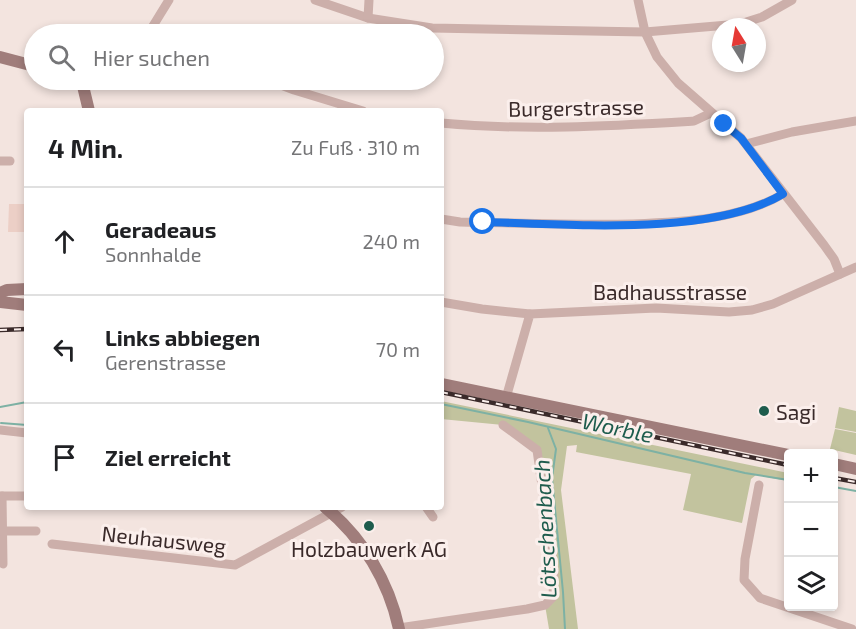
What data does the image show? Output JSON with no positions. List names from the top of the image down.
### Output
{
  "streets": {
    "street": ["Burgerstrasse", "Badhausstrasse", "Neuhausweg"]
  },
  "water": ["Worble", "Lötschenbach"],
  "places": ["Sagi", "Holzbauwerk AG"],
  "north": "top",
  "page": {
    "search": "Hier suchen",
    "heading": ["4 Min.", "Zu Fuß · 310 m"],
    "list": [
      ["Geradeaus", "Sonnhalde", "240 m"],
      ["Links abbiegen", "Gerenstrasse", "70 m"],
      "Ziel erreicht"
    ],
    "map_buttons": ["+", "−"]
  }
}
